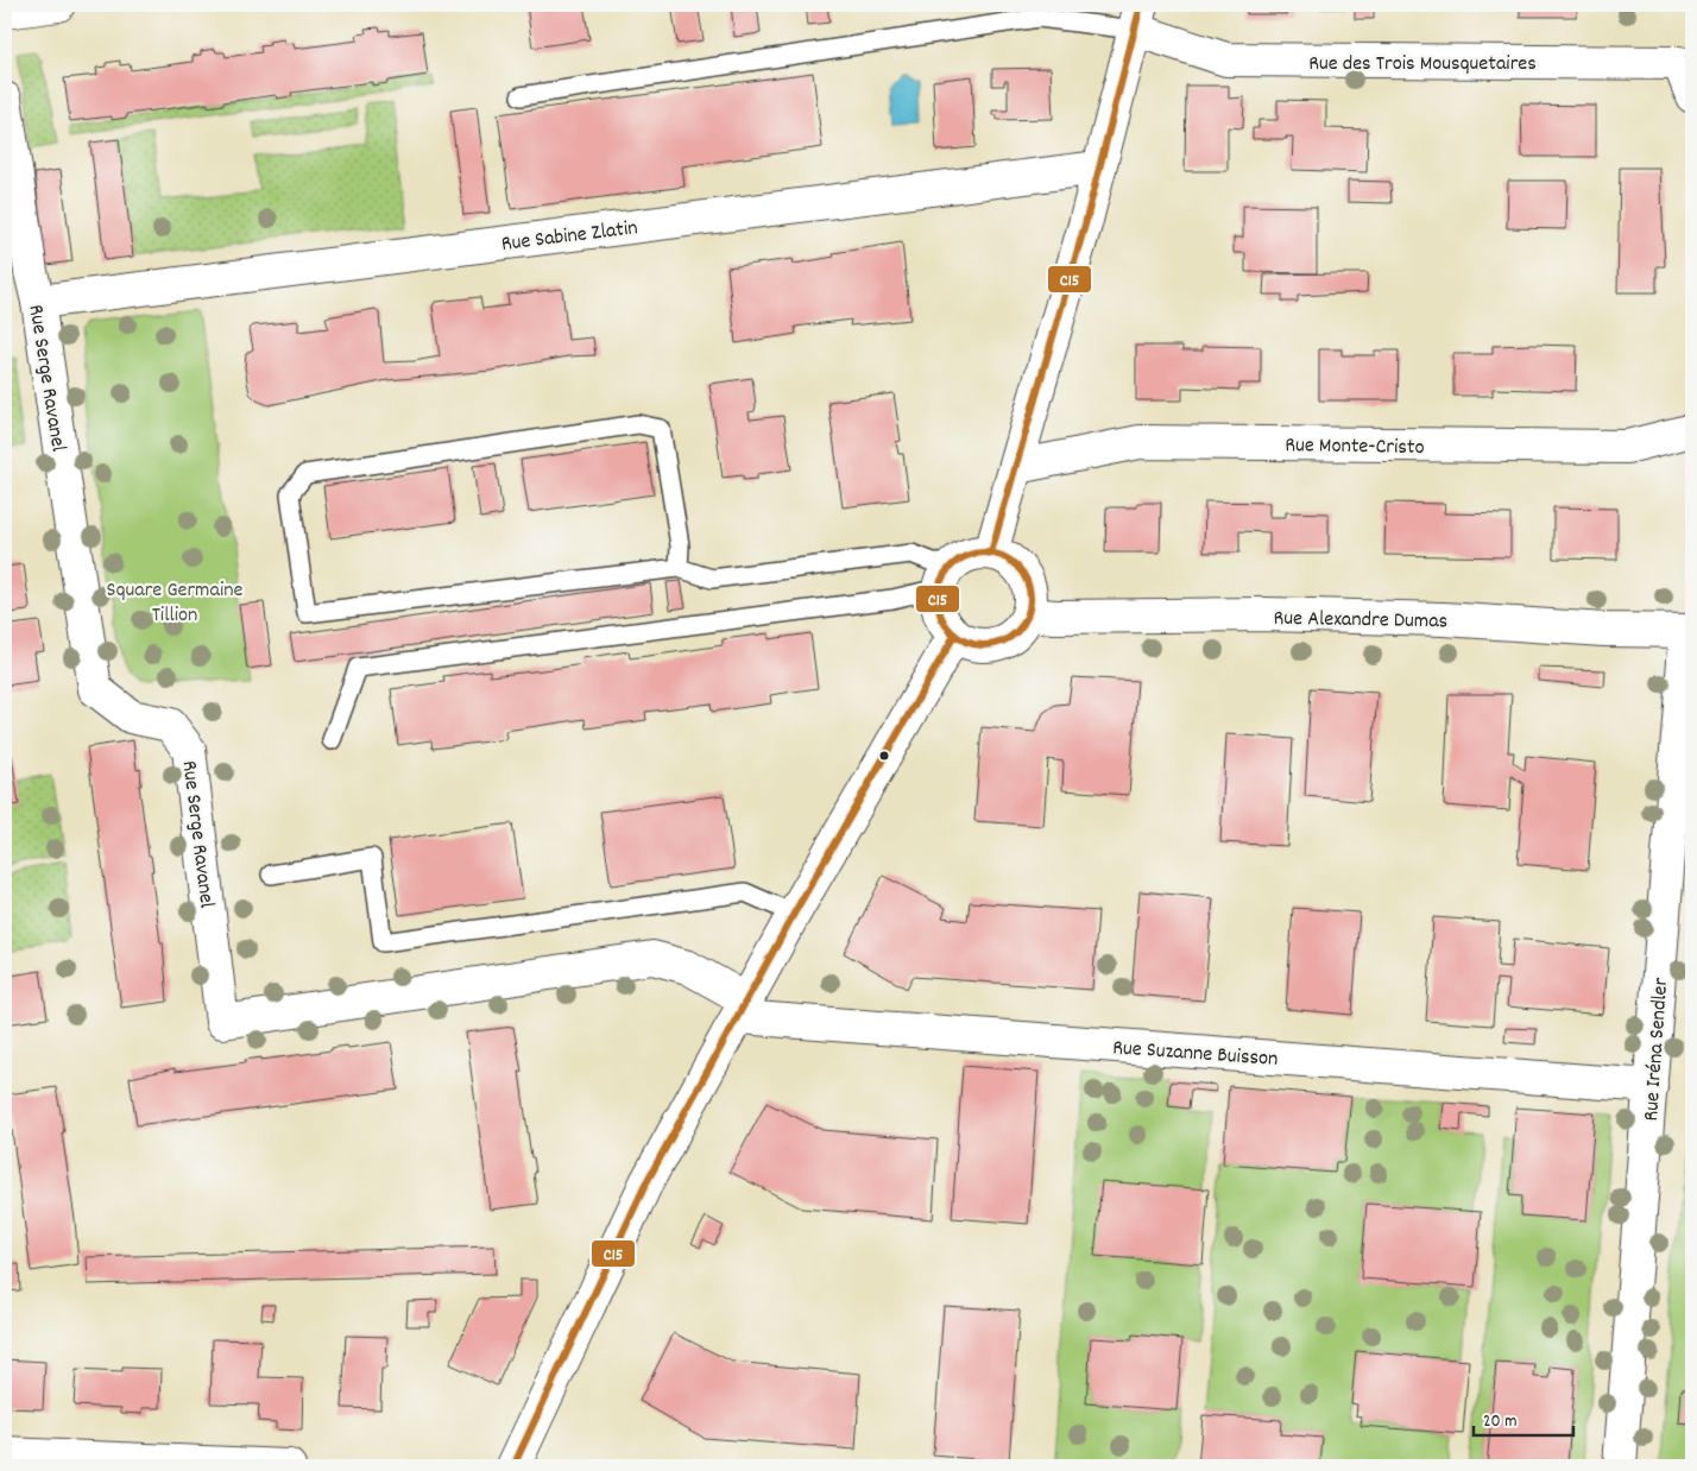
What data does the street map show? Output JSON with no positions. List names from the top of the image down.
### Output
{
  "streets": {
    "street": [
      "Rue des Trois Mousquetaires",
      "Rue Sabine Zlatin",
      "Rue Serge Ravanel",
      "Rue Monte-Cristo",
      "Rue Alexandre Dumas",
      "Rue Iréna Sendler",
      "Rue Suzanne Buisson"
    ]
  },
  "crossings": [
    ["Rue Sabine Zlatin", "Rue Serge Ravanel"],
    ["Rue Serge Ravanel", "Rue Suzanne Buisson"],
    ["Rue Alexandre Dumas", "Rue Iréna Sendler"],
    ["Rue Iréna Sendler", "Rue Suzanne Buisson"]
  ],
  "parks": ["Square Germaine Tillion"],
  "lines": ["transit line C15"],
  "scale_bar": "20 m"
}
